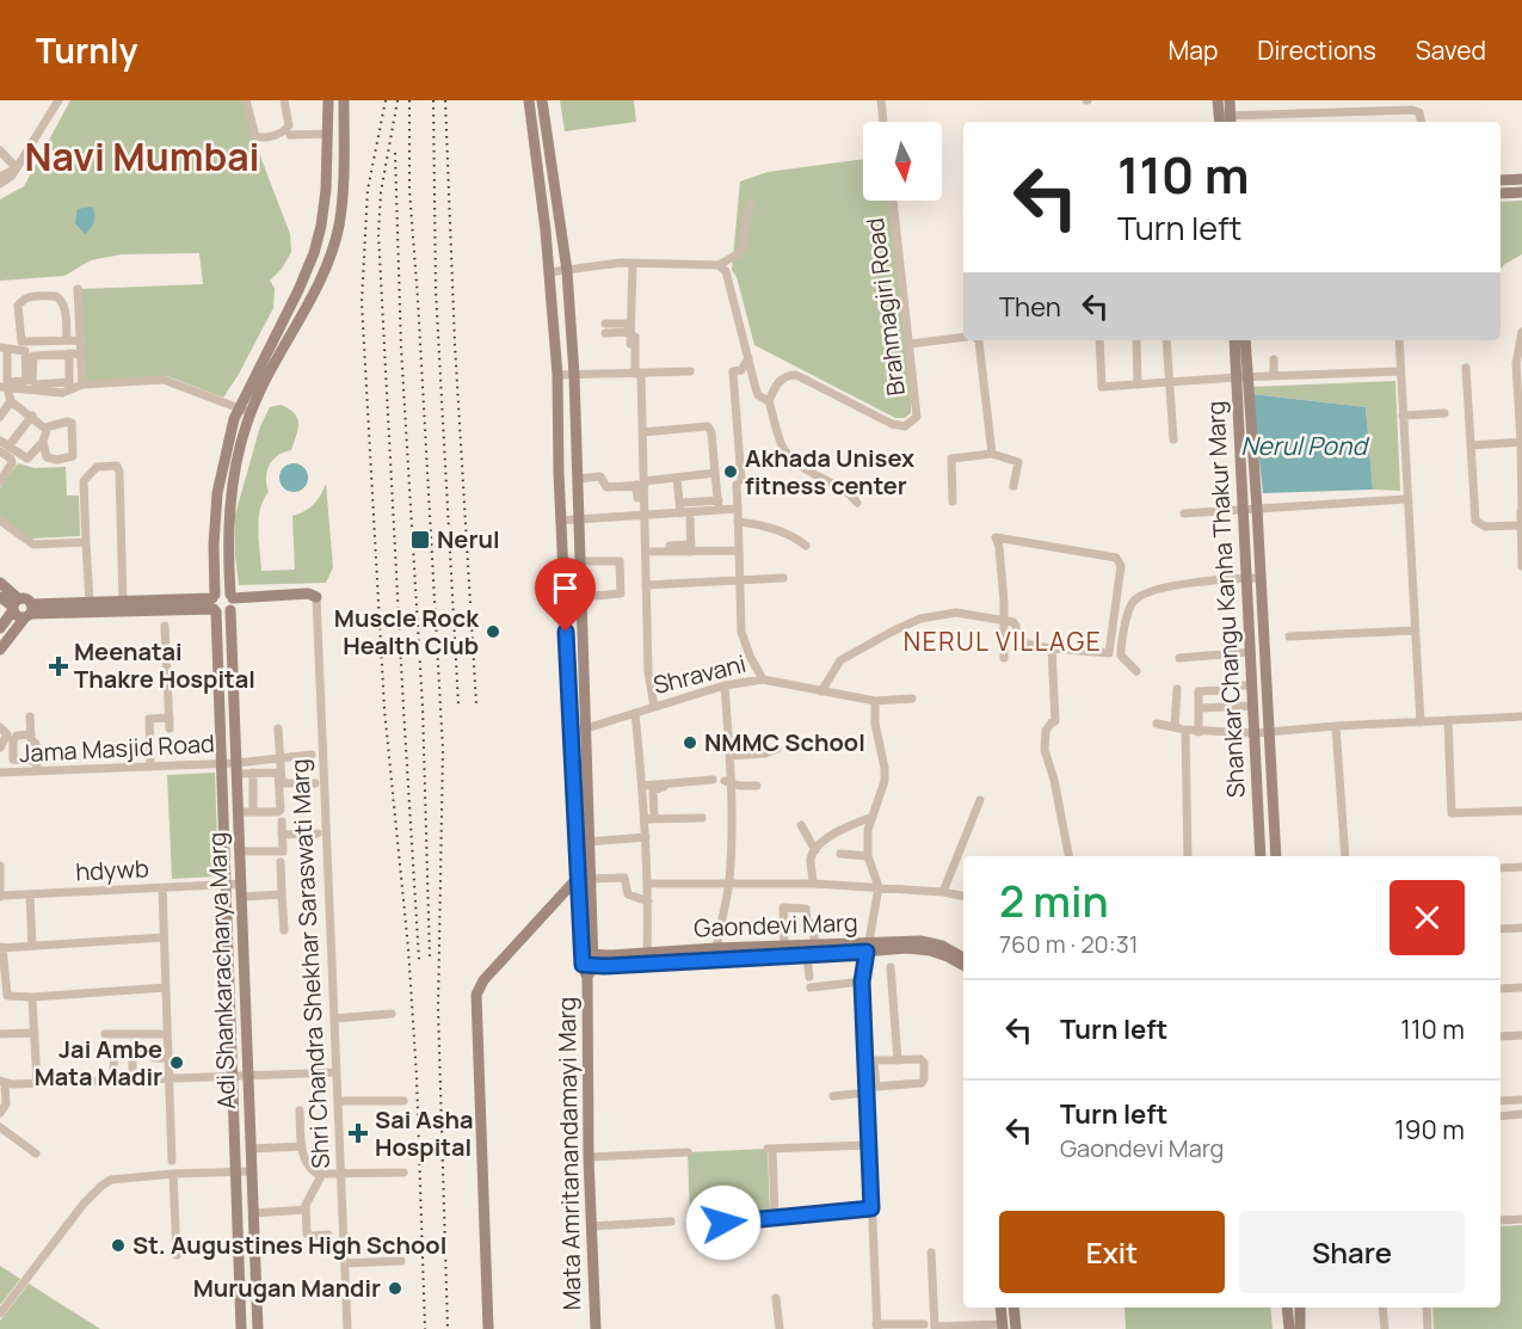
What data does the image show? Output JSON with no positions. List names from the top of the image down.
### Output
{
  "streets": {
    "main road": [
      "Shankar Changu Kanha Thakur Marg",
      "Gaondevi Marg",
      "Shri Chandra Shekhar Saraswati Marg",
      "Adi Shankaracharya Marg",
      "Mata Amritanandamayi Marg"
    ],
    "street": [
      "Brahmagiri Road",
      "Shravani",
      "Jama Masjid Road",
      "hdywb"
    ]
  },
  "crossings": [
    ["Shravani", "Mata Amritanandamayi Marg"],
    ["Jama Masjid Road", "Adi Shankaracharya Marg"],
    ["hdywb", "Adi Shankaracharya Marg"],
    ["Gaondevi Marg", "Mata Amritanandamayi Marg"],
    ["Shri Chandra Shekhar Saraswati Marg", "Adi Shankaracharya Marg"]
  ],
  "districts": ["Navi Mumbai", "NERUL VILLAGE"],
  "water": ["Nerul Pond"],
  "places": {
    "other": [
      "Akhada Unisex fitness center",
      "Muscle Rock Health Club",
      "NMMC School",
      "Jai Ambe Mata Madir",
      "St. Augustines High School",
      "Murugan Mandir"
    ],
    "transit": ["Nerul"],
    "health": ["Meenatai Thakre Hospital", "Sai Asha Hospital"]
  },
  "north": "bottom",
  "page": {
    "header": "Turnly",
    "nav": ["Map", "Directions", "Saved"],
    "turn": ["110 m", "Turn left"],
    "then": "Then",
    "heading": ["2 min", "760 m · 20:31"],
    "list": [
      {
        "name": "Turn left",
        "value": "110 m"
      },
      {
        "name": "Turn left",
        "note": "Gaondevi Marg",
        "value": "190 m"
      }
    ],
    "buttons": ["Exit", "Share"]
  }
}
